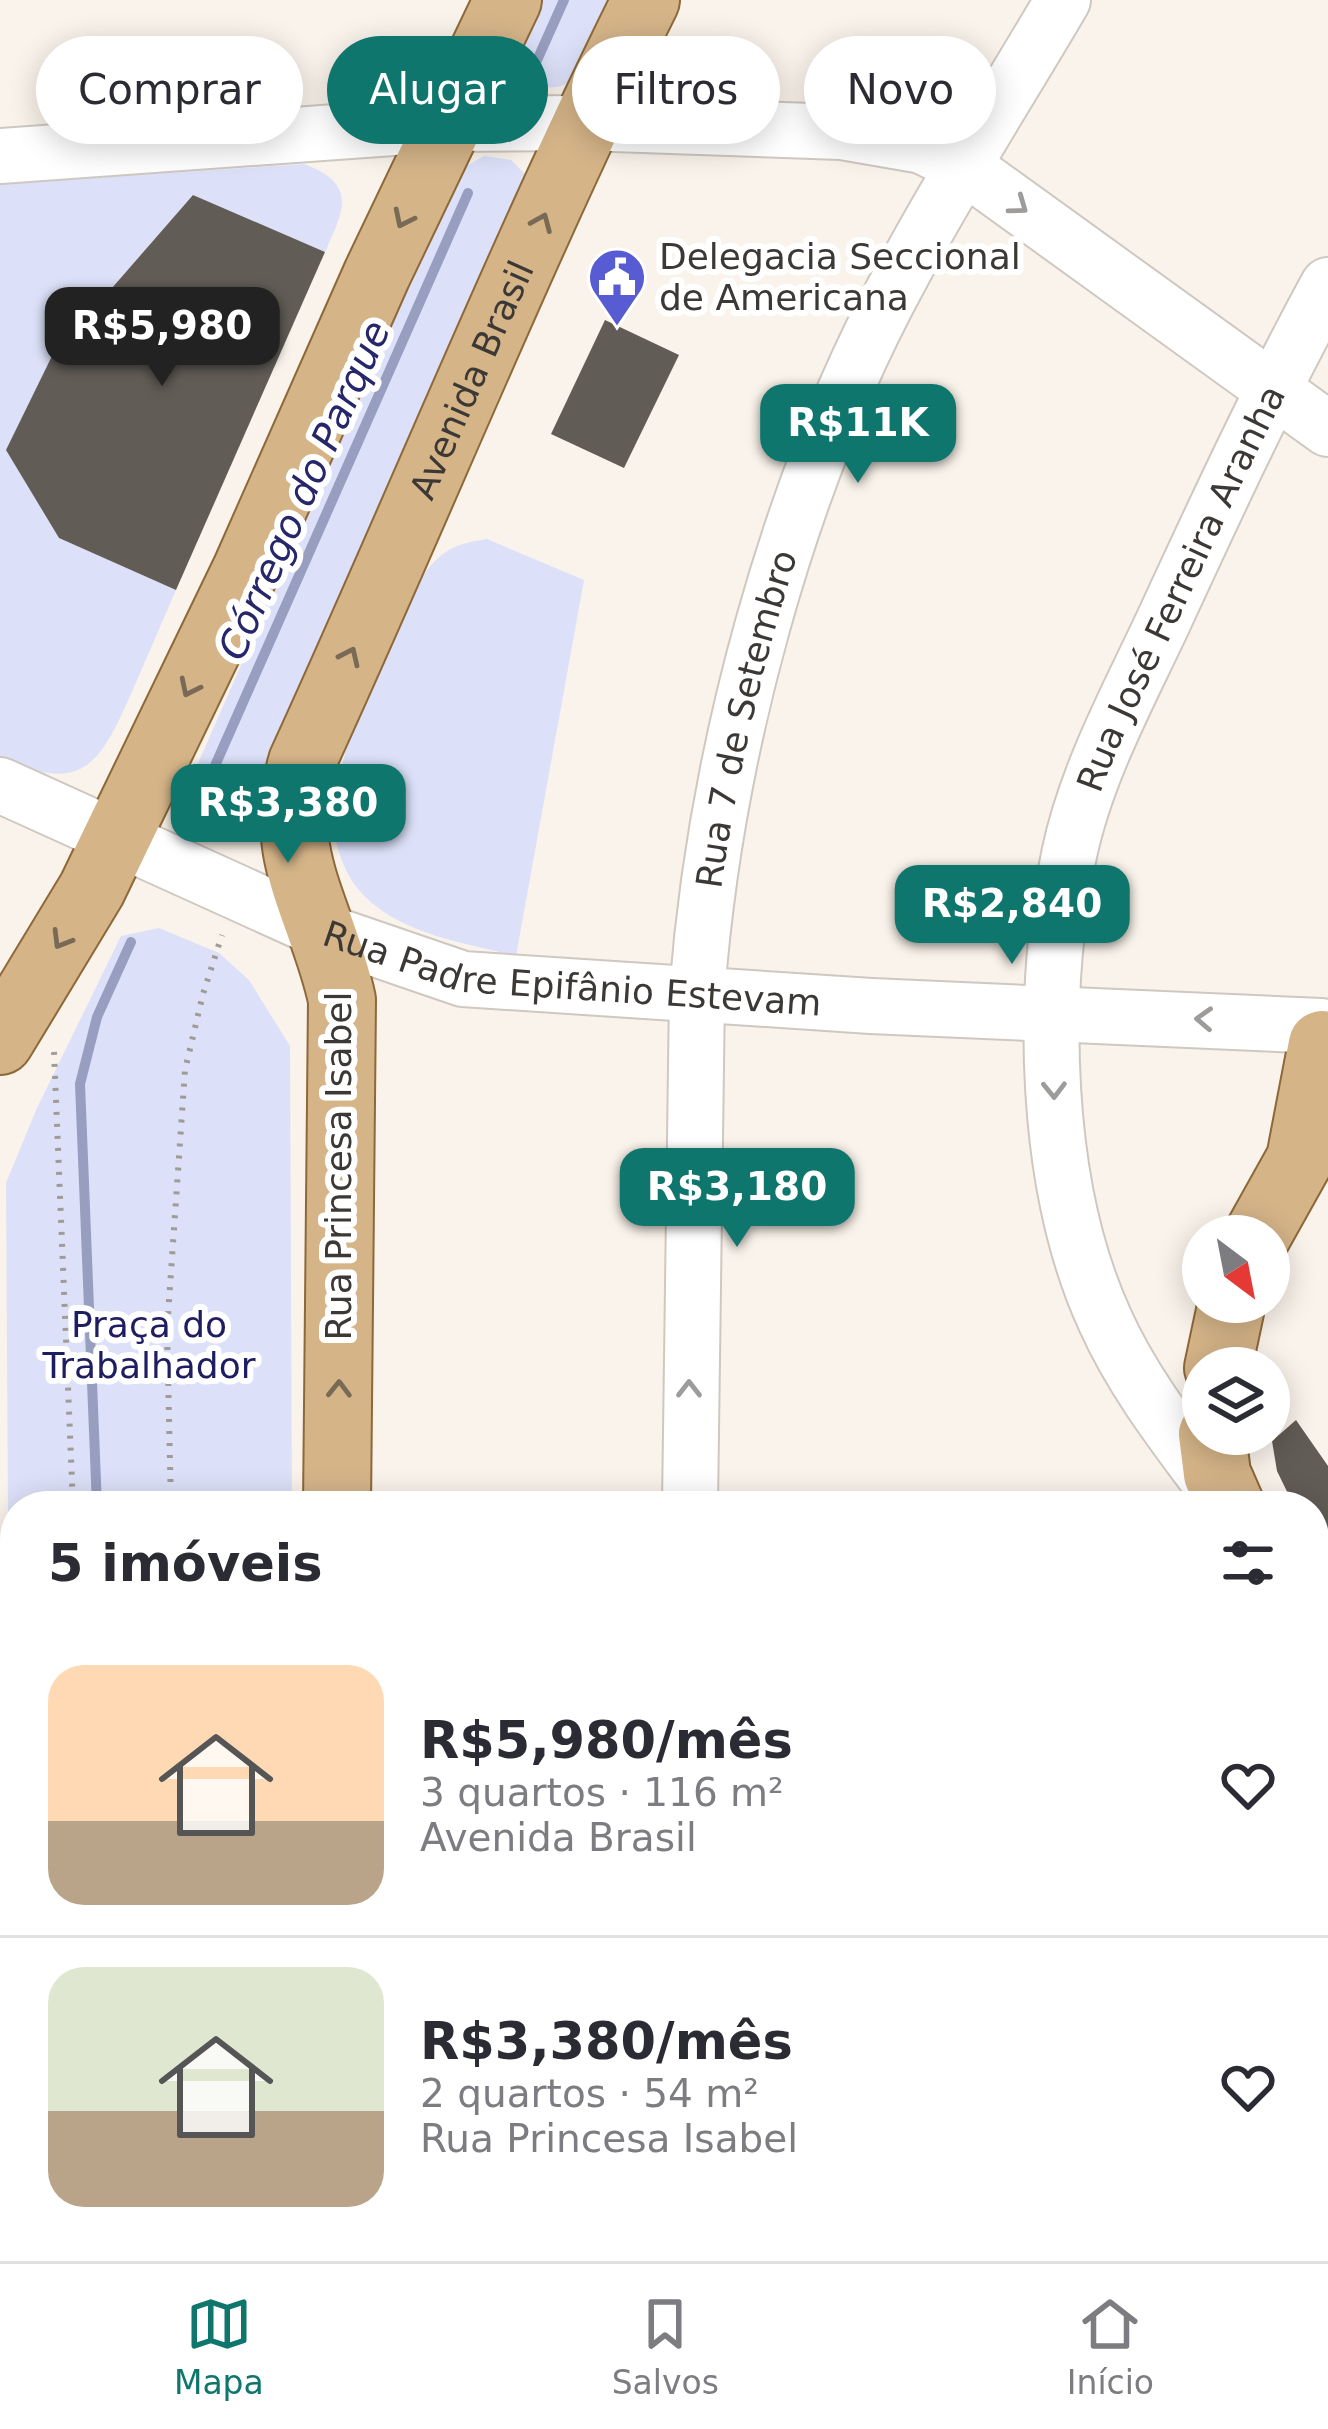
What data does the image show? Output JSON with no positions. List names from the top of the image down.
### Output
{
  "streets": {
    "main road": ["Avenida Brasil", "Rua Princesa Isabel"],
    "street": ["Rua José Ferreira Aranha", "Rua 7 de Setembro", "Rua Padre Epifânio Estevam"]
  },
  "crossings": [
    ["Avenida Brasil", "Rua Princesa Isabel"],
    ["Rua José Ferreira Aranha", "Rua Padre Epifânio Estevam"],
    ["Rua 7 de Setembro", "Rua Padre Epifânio Estevam"],
    ["Rua Padre Epifânio Estevam", "Rua Princesa Isabel"]
  ],
  "one_way": ["Rua José Ferreira Aranha", "Rua Princesa Isabel"],
  "water": ["Córrego do Parque"],
  "parks": ["Praça do Trabalhador"],
  "places": {
    "public building": ["Delegacia Seccional de Americana"]
  },
  "north": "bottom right",
  "page": {
    "chip": [
      "Comprar",
      "Alugar",
      "Filtros",
      "Novo"
    ],
    "price": [
      "R$5,980",
      "R$11K",
      "R$3,380",
      "R$2,840",
      "R$3,180"
    ],
    "heading": "5 imóveis",
    "list": [
      {
        "name": "R$5,980/mês",
        "note": "3 quartos · 116 m² · Avenida Brasil"
      },
      {
        "name": "R$3,380/mês",
        "note": "2 quartos · 54 m² · Rua Princesa Isabel"
      }
    ],
    "tabs": ["Mapa", "Salvos", "Início"]
  }
}
